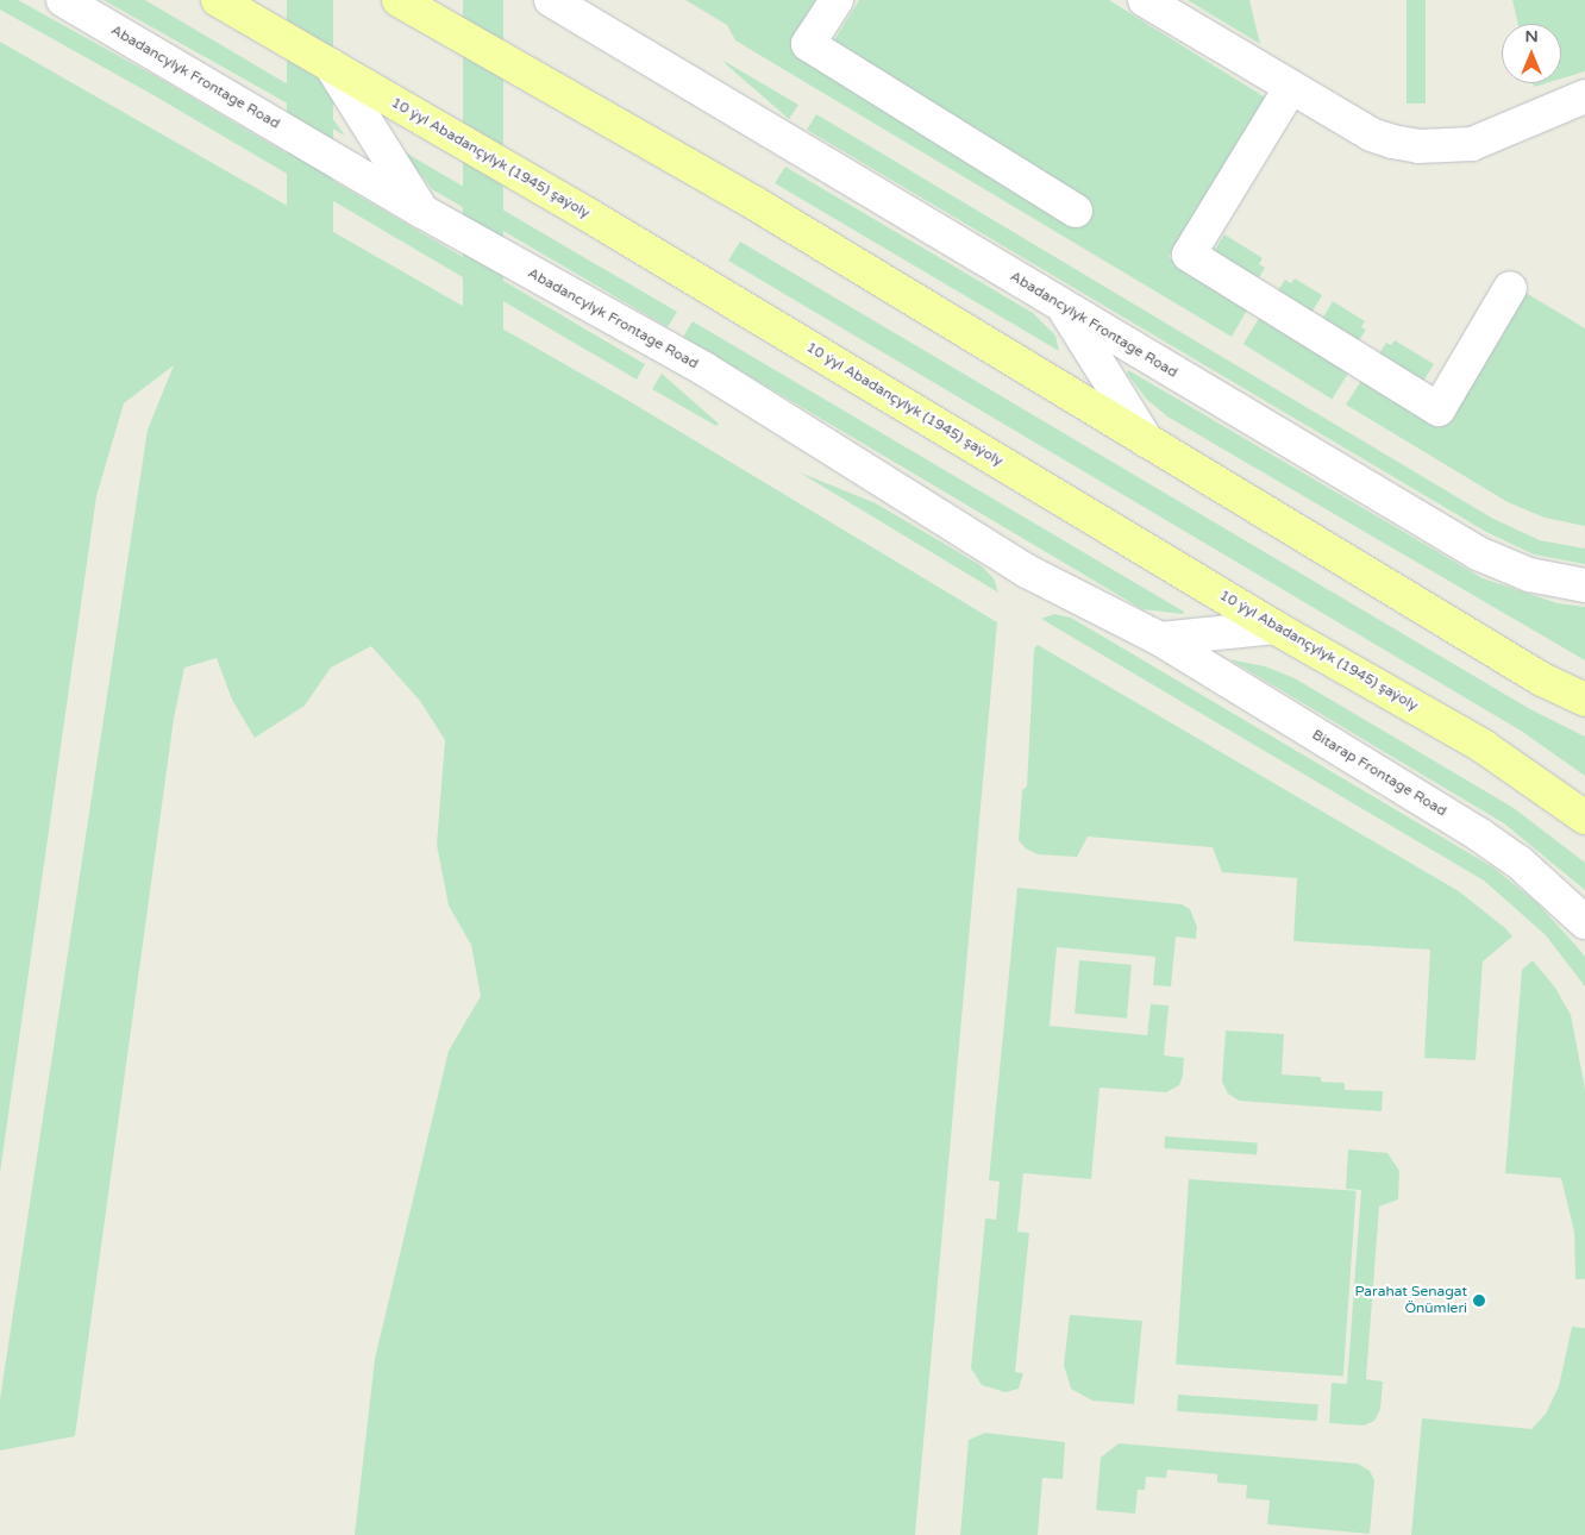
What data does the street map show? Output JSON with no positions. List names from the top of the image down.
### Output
{
  "streets": {
    "main road": ["10 ýyl Abadançylyk (1945) şaýoly"],
    "street": ["Abadancylyk Frontage Road", "Bitarap Frontage Road"]
  },
  "crossings": [
    ["Abadancylyk Frontage Road", "Bitarap Frontage Road"]
  ],
  "places": ["Parahat Senagat Önümleri"],
  "north": "top"
}
